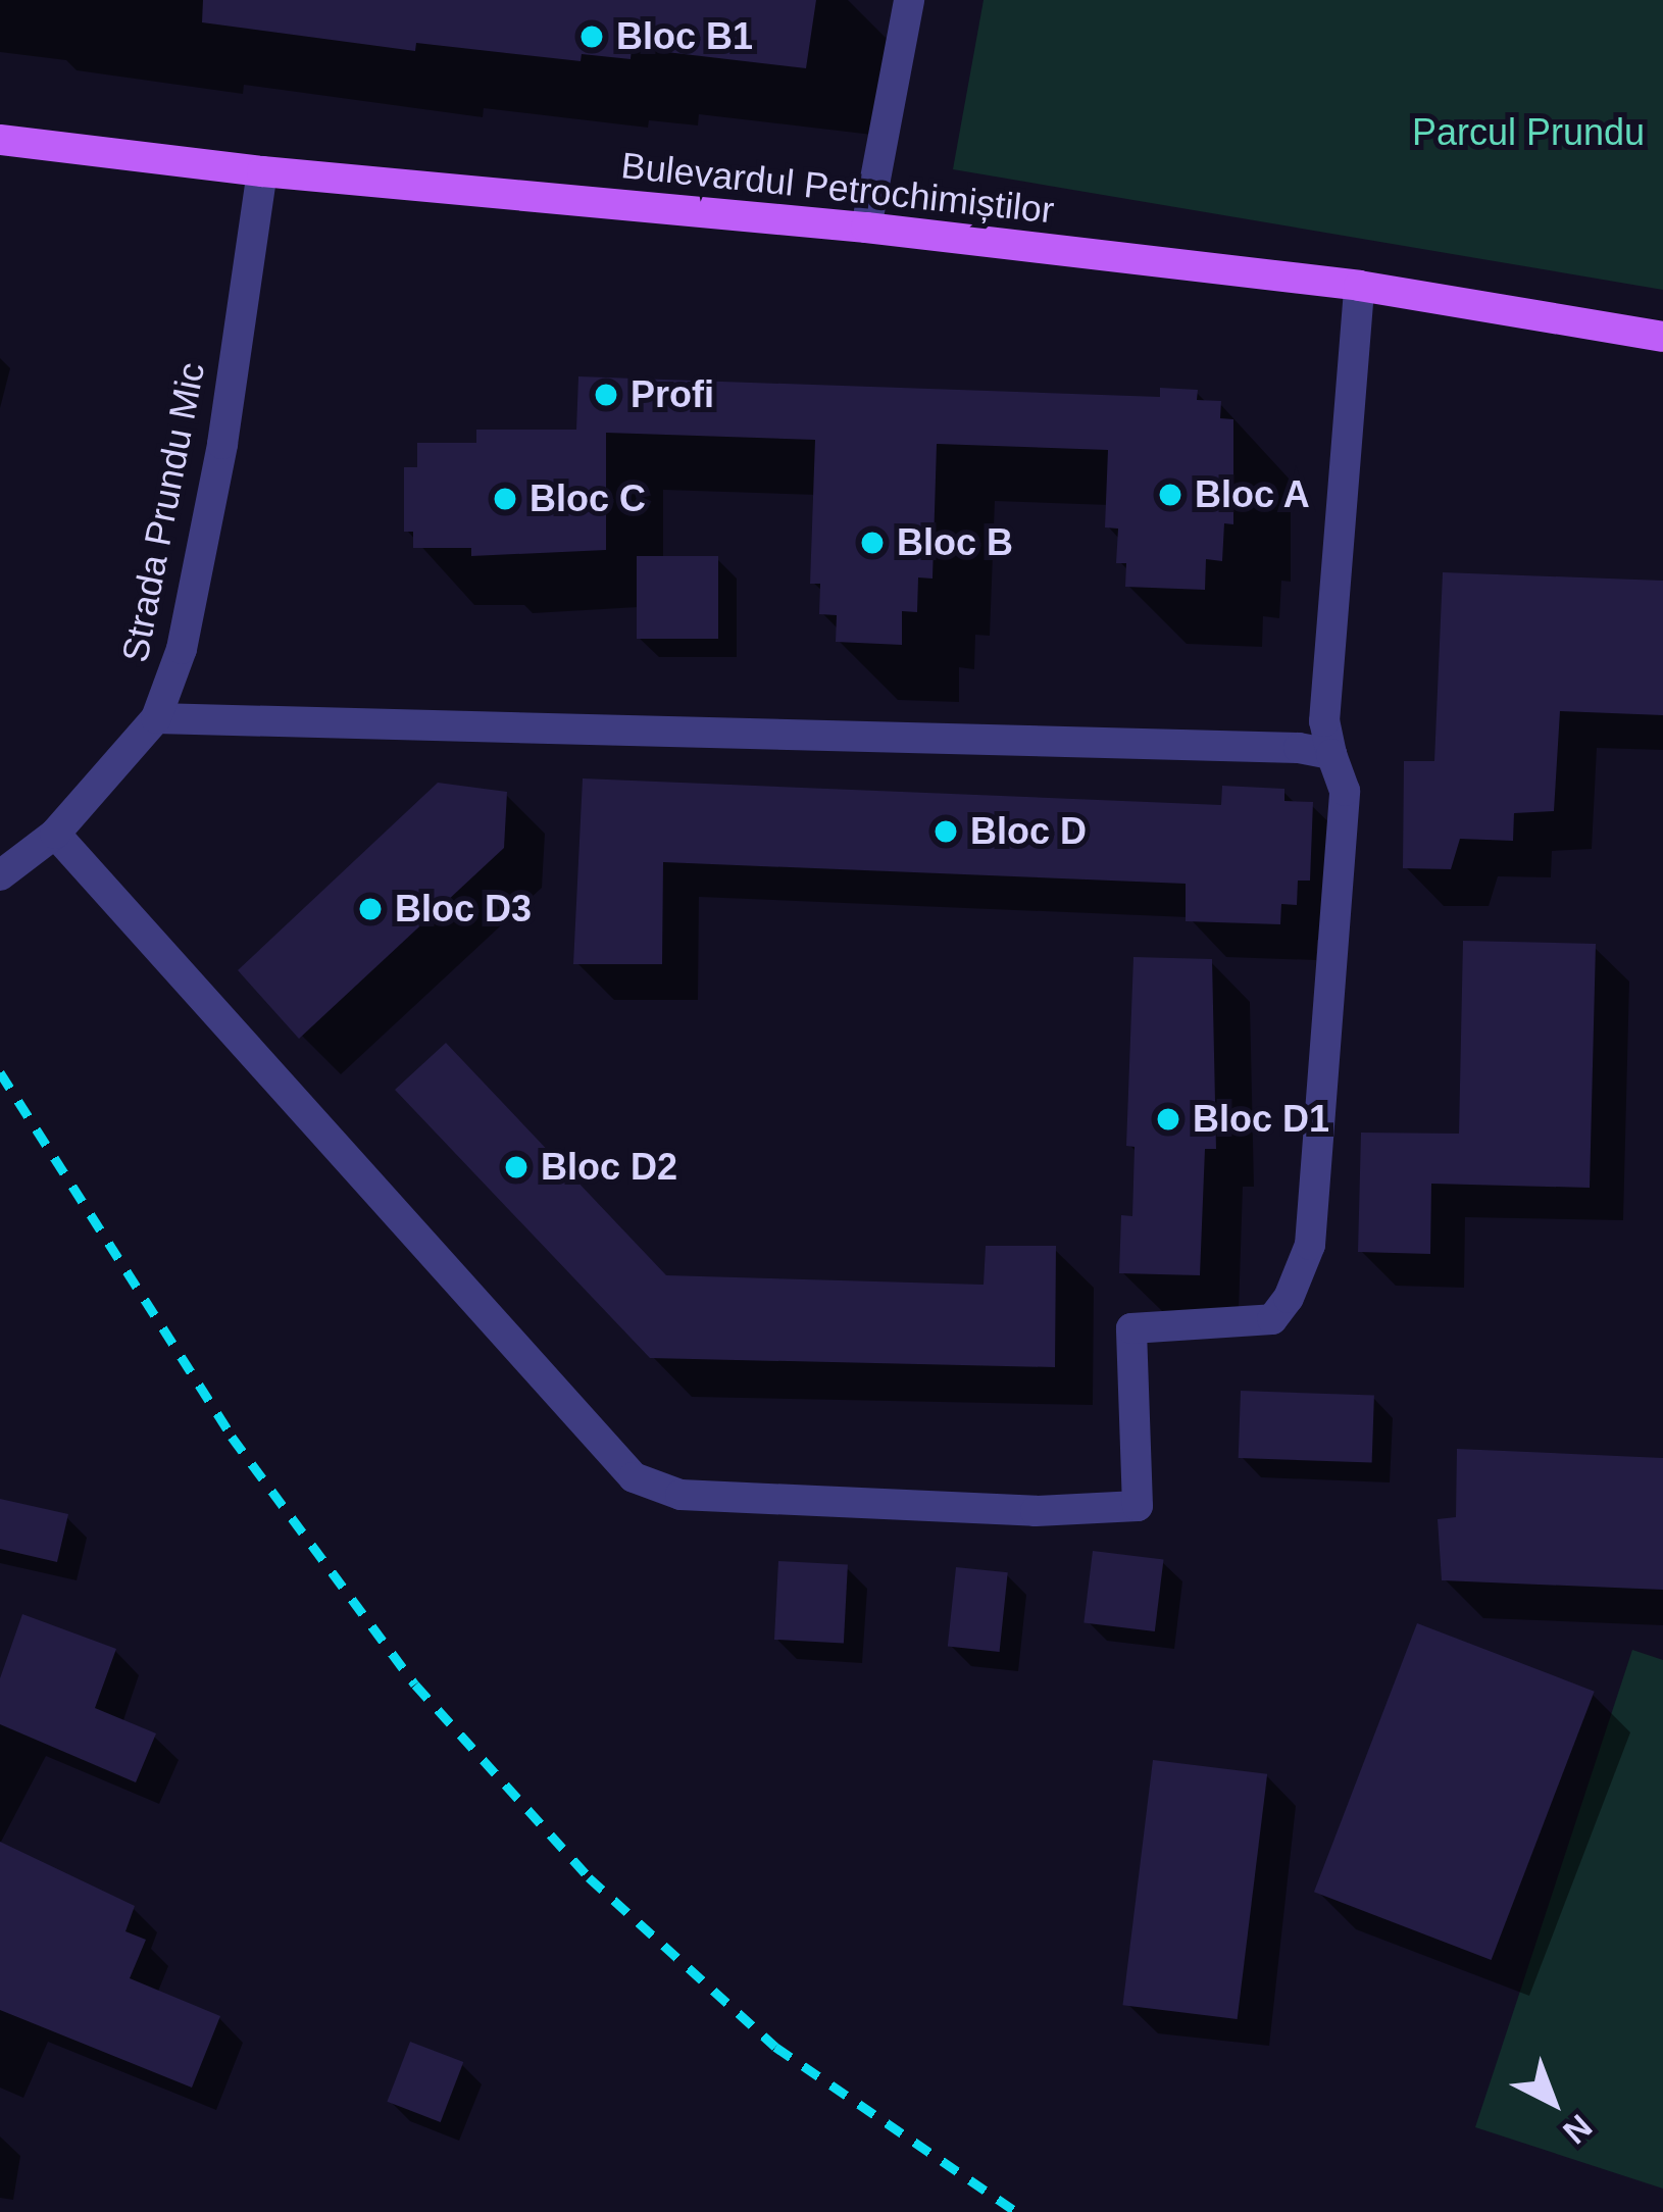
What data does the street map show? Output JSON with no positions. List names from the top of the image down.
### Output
{
  "streets": {
    "main road": ["Bulevardul Petrochimiștilor"],
    "street": ["Strada Prundu Mic"]
  },
  "crossings": [
    ["Bulevardul Petrochimiștilor", "Strada Prundu Mic"]
  ],
  "parks": ["Parcul Prundu"],
  "places": [
    "Bloc B1",
    "Profi",
    "Bloc A",
    "Bloc C",
    "Bloc B",
    "Bloc D",
    "Bloc D3",
    "Bloc D1",
    "Bloc D2"
  ],
  "north": "bottom right"
}
